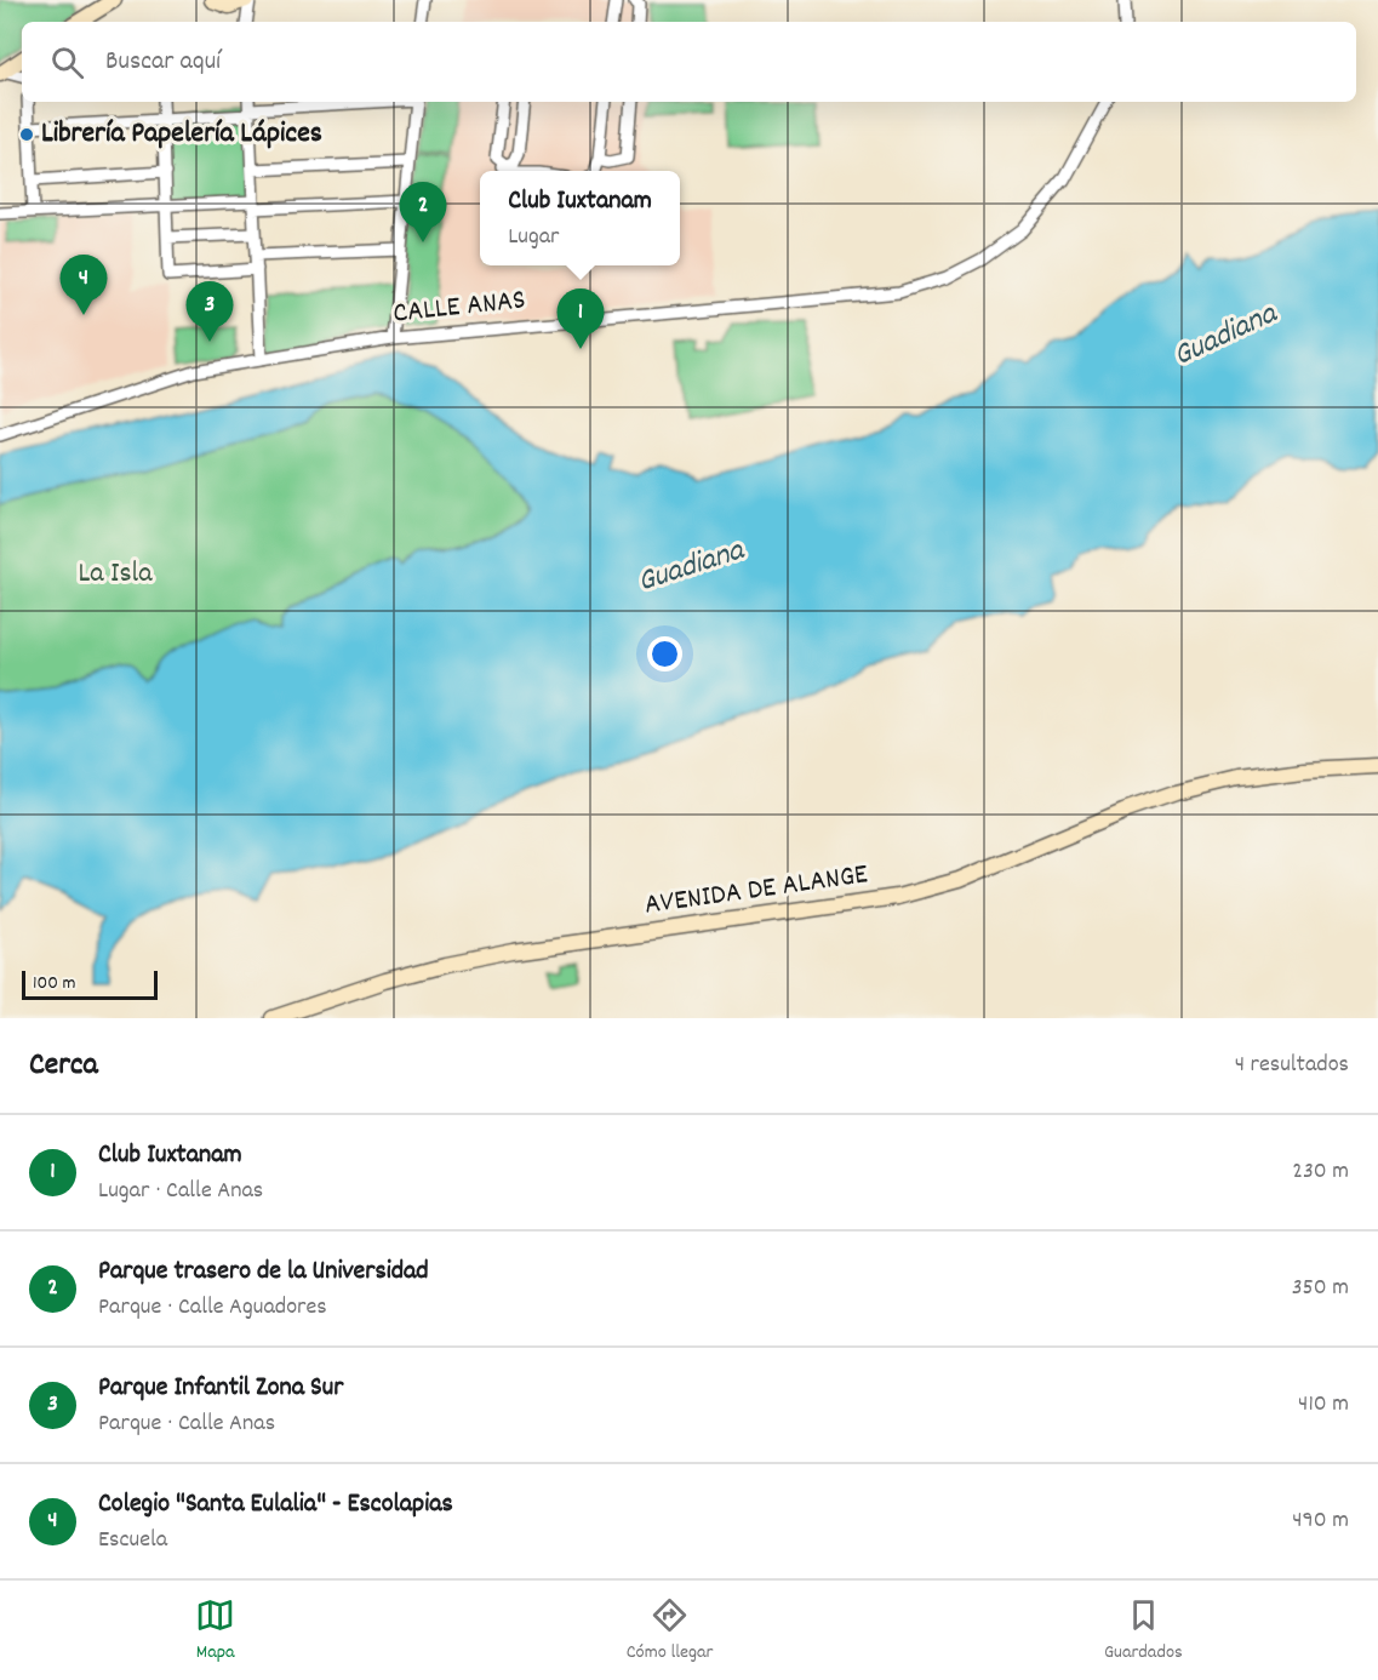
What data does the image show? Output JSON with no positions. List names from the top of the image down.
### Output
{
  "streets": {
    "street": ["CALLE ANAS", "AVENIDA DE ALANGE"]
  },
  "water": ["Guadiana"],
  "parks": ["La Isla"],
  "places": ["Librería Papelería Lápices"],
  "scale_bar": "100 m",
  "page": {
    "search": "Buscar aquí",
    "popup": ["Club Iuxtanam", "Lugar"],
    "pins": [
      "2",
      "4",
      "3",
      "1"
    ],
    "scale": "100 m",
    "heading": ["Cerca", "4 resultados"],
    "list": [
      {
        "mark": "1",
        "name": "Club Iuxtanam",
        "note": "Lugar · Calle Anas",
        "value": "230 m"
      },
      {
        "mark": "2",
        "name": "Parque trasero de la Universidad",
        "note": "Parque · Calle Aguadores",
        "value": "350 m"
      },
      {
        "mark": "3",
        "name": "Parque Infantil Zona Sur",
        "note": "Parque · Calle Anas",
        "value": "410 m"
      },
      {
        "mark": "4",
        "name": "Colegio \"Santa Eulalia\" - Escolapias",
        "note": "Escuela",
        "value": "490 m"
      }
    ],
    "nav": ["Mapa", "Cómo llegar", "Guardados"]
  }
}
